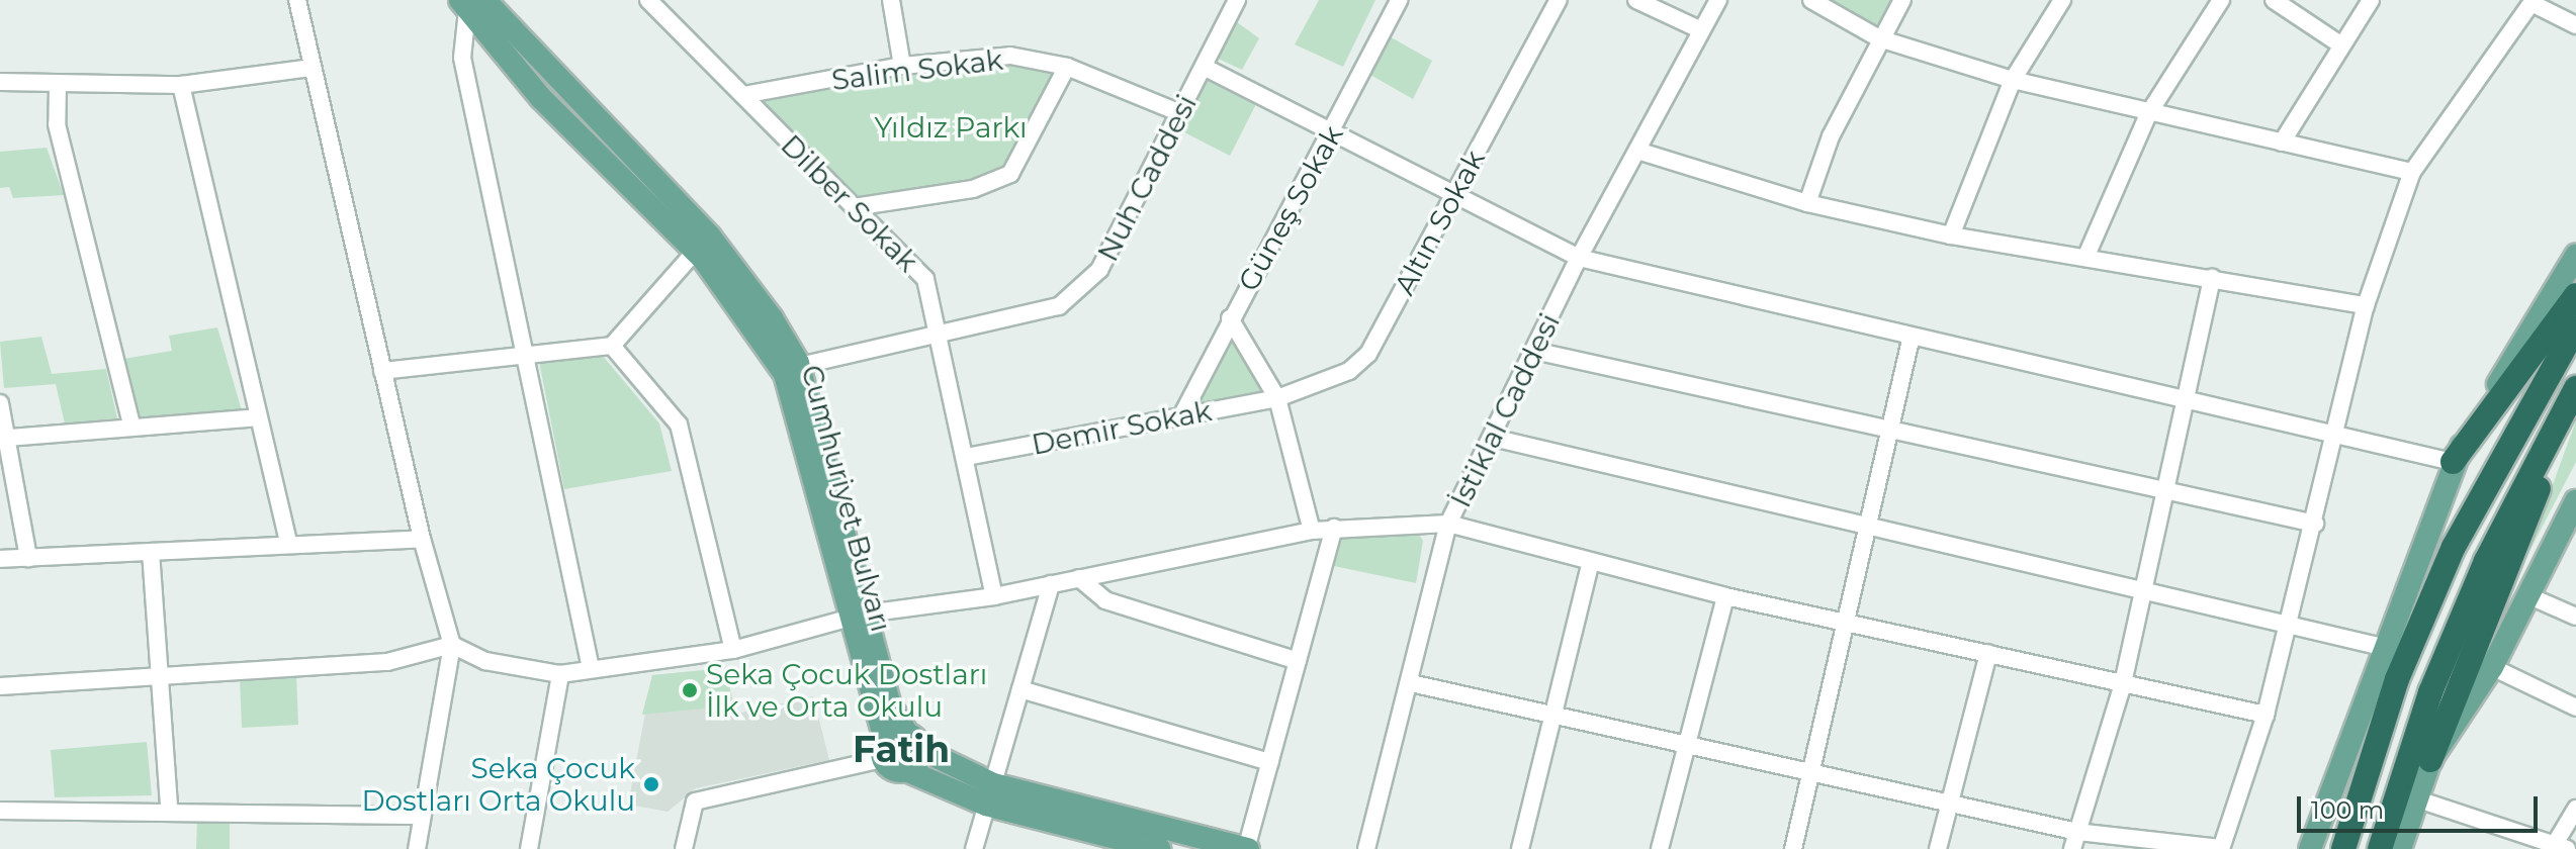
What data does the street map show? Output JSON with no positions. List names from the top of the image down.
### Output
{
  "streets": {
    "main road": ["Cumhuriyet Bulvarı"],
    "street": [
      "Salim Sokak",
      "Nuh Caddesi",
      "Dilber Sokak",
      "Güneş Sokak",
      "Altın Sokak",
      "İstiklal Caddesi",
      "Demir Sokak"
    ]
  },
  "crossings": [
    ["Salim Sokak", "Nuh Caddesi"],
    ["Salim Sokak", "Dilber Sokak"],
    ["Nuh Caddesi", "Dilber Sokak"],
    ["Nuh Caddesi", "Cumhuriyet Bulvarı"],
    ["Dilber Sokak", "Demir Sokak"],
    ["Güneş Sokak", "Demir Sokak"],
    ["Altın Sokak", "Demir Sokak"]
  ],
  "districts": ["Fatih"],
  "parks": ["Yıldız Parkı"],
  "places": ["Seka Çocuk Dostları İlk ve Orta Okulu", "Seka Çocuk Dostları Orta Okulu"],
  "scale_bar": "100 m"
}
